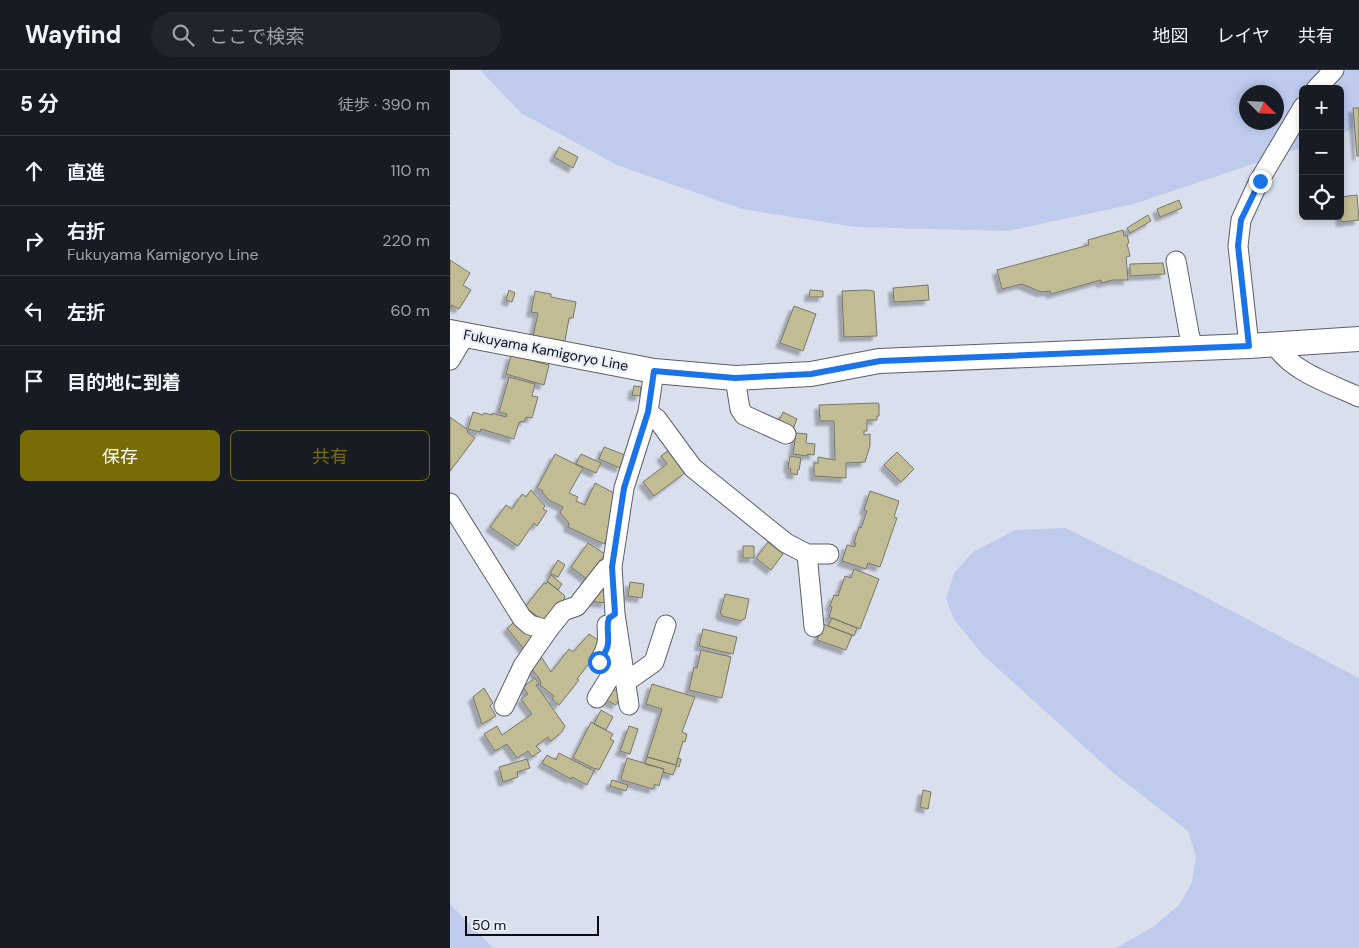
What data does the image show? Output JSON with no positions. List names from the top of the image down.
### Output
{
  "streets": {
    "main road": ["Fukuyama Kamigoryo Line"]
  },
  "scale_bar": "50 m",
  "north": "bottom right",
  "page": {
    "header": "Wayfind",
    "search": "ここで検索",
    "nav": ["地図", "レイヤ", "共有"],
    "heading": ["5 分", "徒歩 · 390 m"],
    "map_buttons": ["+", "−"],
    "list": [
      ["直進", "110 m"],
      ["右折", "Fukuyama Kamigoryo Line", "220 m"],
      ["左折", "60 m"],
      "目的地に到着"
    ],
    "buttons": ["保存", "共有"],
    "scale": "50 m"
  }
}
